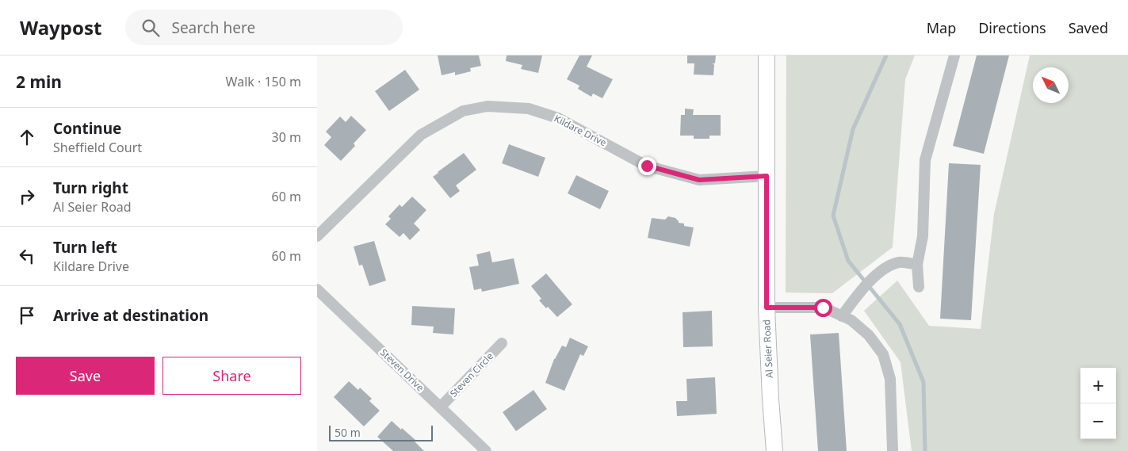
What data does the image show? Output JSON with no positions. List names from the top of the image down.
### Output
{
  "streets": {
    "street": [
      "Kildare Drive",
      "Al Seier Road",
      "Steven Drive",
      "Steven Circle"
    ]
  },
  "crossings": [
    ["Kildare Drive", "Al Seier Road"],
    ["Steven Drive", "Steven Circle"]
  ],
  "scale_bar": "50 m",
  "north": "top left",
  "page": {
    "header": "Waypost",
    "search": "Search here",
    "nav": ["Map", "Directions", "Saved"],
    "heading": ["2 min", "Walk · 150 m"],
    "list": [
      ["Continue", "Sheffield Court", "30 m"],
      ["Turn right", "Al Seier Road", "60 m"],
      ["Turn left", "Kildare Drive", "60 m"],
      "Arrive at destination"
    ],
    "buttons": ["Save", "Share"],
    "map_buttons": ["+", "−"],
    "scale": "50 m"
  }
}
